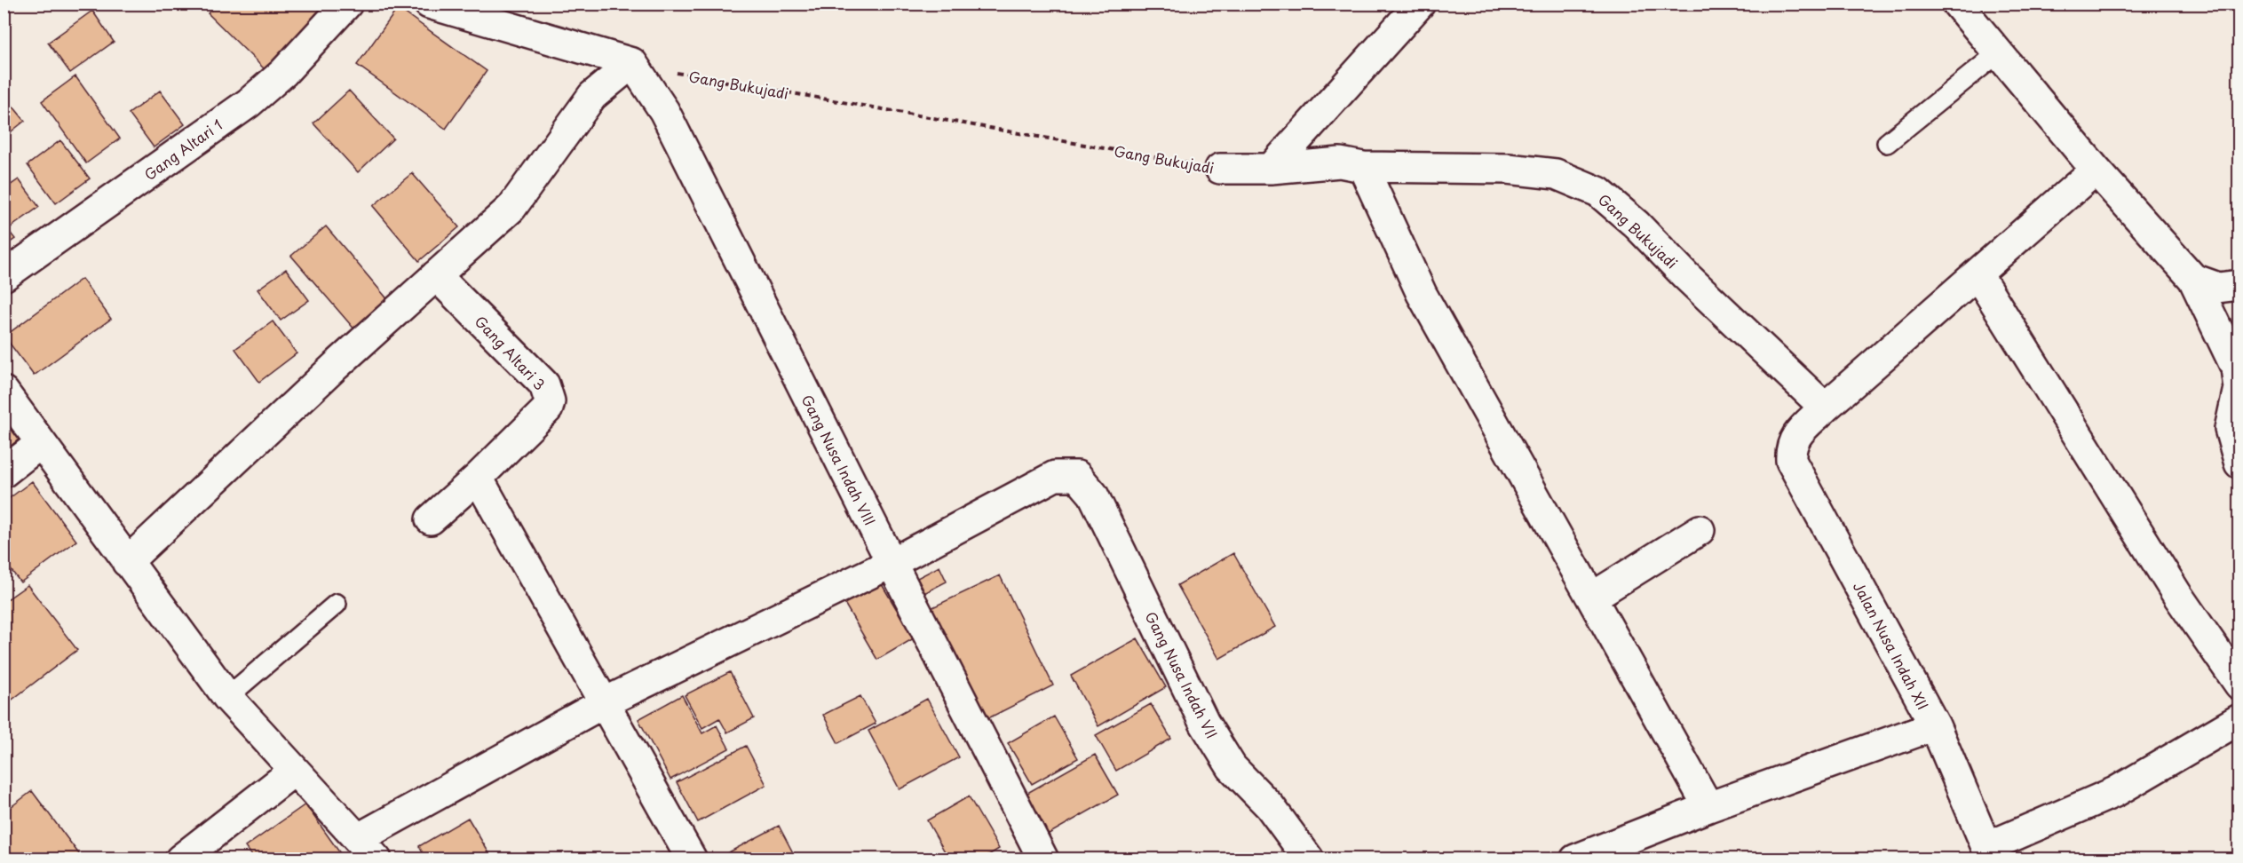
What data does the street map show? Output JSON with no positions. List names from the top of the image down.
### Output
{
  "streets": {
    "street": [
      "Gang Bukujadi",
      "Gang Altari 1",
      "Gang Altari 3",
      "Gang Nusa Indah VIII",
      "Jalan Nusa Indah XII",
      "Gang Nusa Indah VII"
    ]
  },
  "crossings": [
    ["Gang Bukujadi", "Gang Nusa Indah VIII"],
    ["Gang Bukujadi", "Jalan Nusa Indah XII"],
    ["Gang Nusa Indah VIII", "Gang Nusa Indah VII"]
  ]
}
